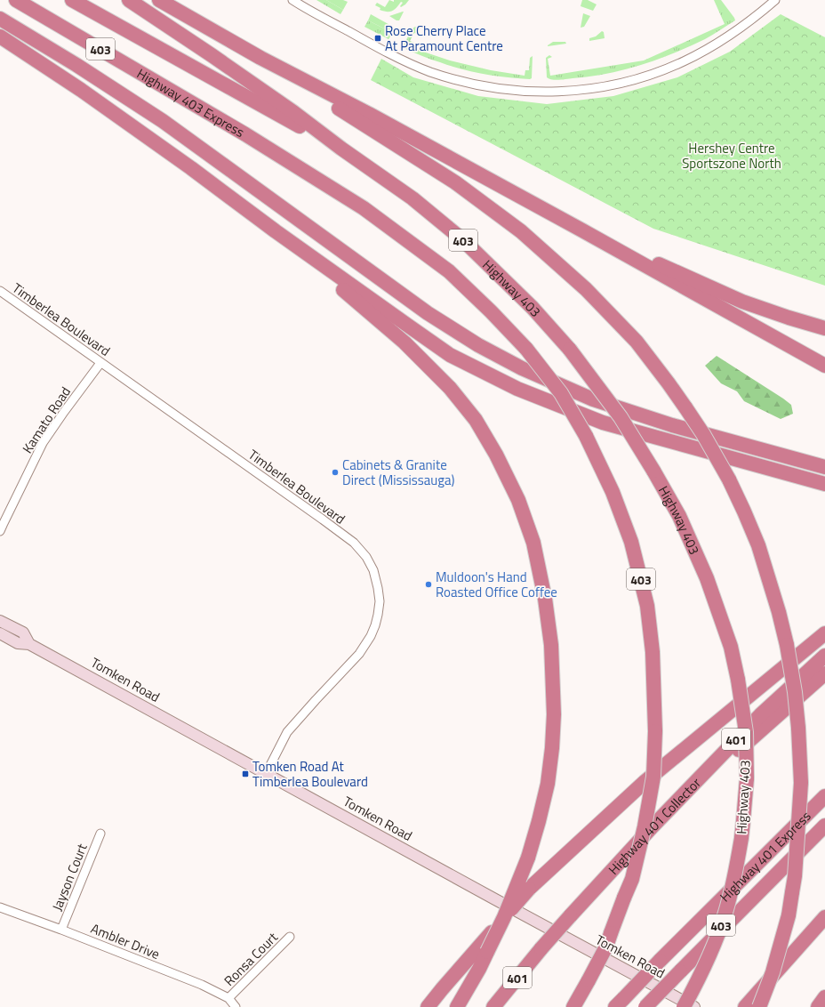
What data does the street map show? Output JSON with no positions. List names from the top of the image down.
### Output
{
  "streets": {
    "highway": [
      "403",
      "Highway 403 Express",
      "Highway 403",
      "401",
      "Highway 401 Collector",
      "Highway 401 Express"
    ],
    "main road": ["Tomken Road"],
    "street": [
      "Timberlea Boulevard",
      "Kamato Road",
      "Jayson Court",
      "Ambler Drive",
      "Ronsa Court"
    ]
  },
  "crossings": [
    ["403", "Highway 403"],
    ["Timberlea Boulevard", "Kamato Road"],
    ["Timberlea Boulevard", "Tomken Road"],
    ["Jayson Court", "Ambler Drive"],
    ["Ambler Drive", "Ronsa Court"]
  ],
  "parks": ["Hershey Centre Sportszone North"],
  "places": {
    "transit": ["Rose Cherry Place At Paramount Centre", "Tomken Road At Timberlea Boulevard"],
    "other": ["Cabinets & Granite Direct (Mississauga)", "Muldoon's Hand Roasted Office Coffee"]
  }
}
